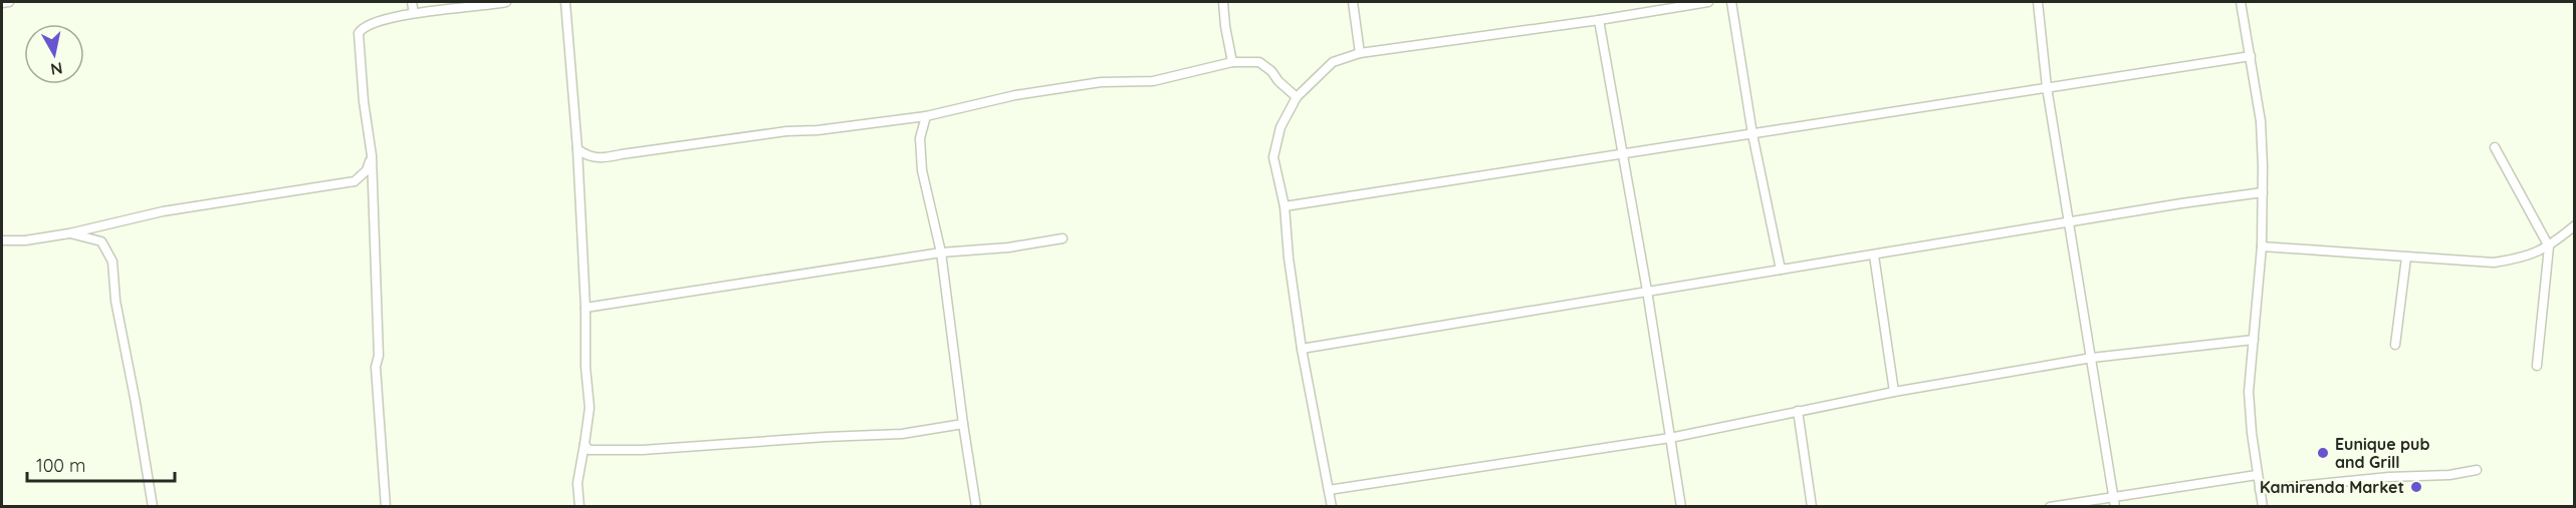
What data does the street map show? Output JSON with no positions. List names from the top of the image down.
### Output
{
  "places": ["Eunique pub and Grill", "Kamirenda Market"],
  "scale_bar": "100 m",
  "north": "bottom"
}
